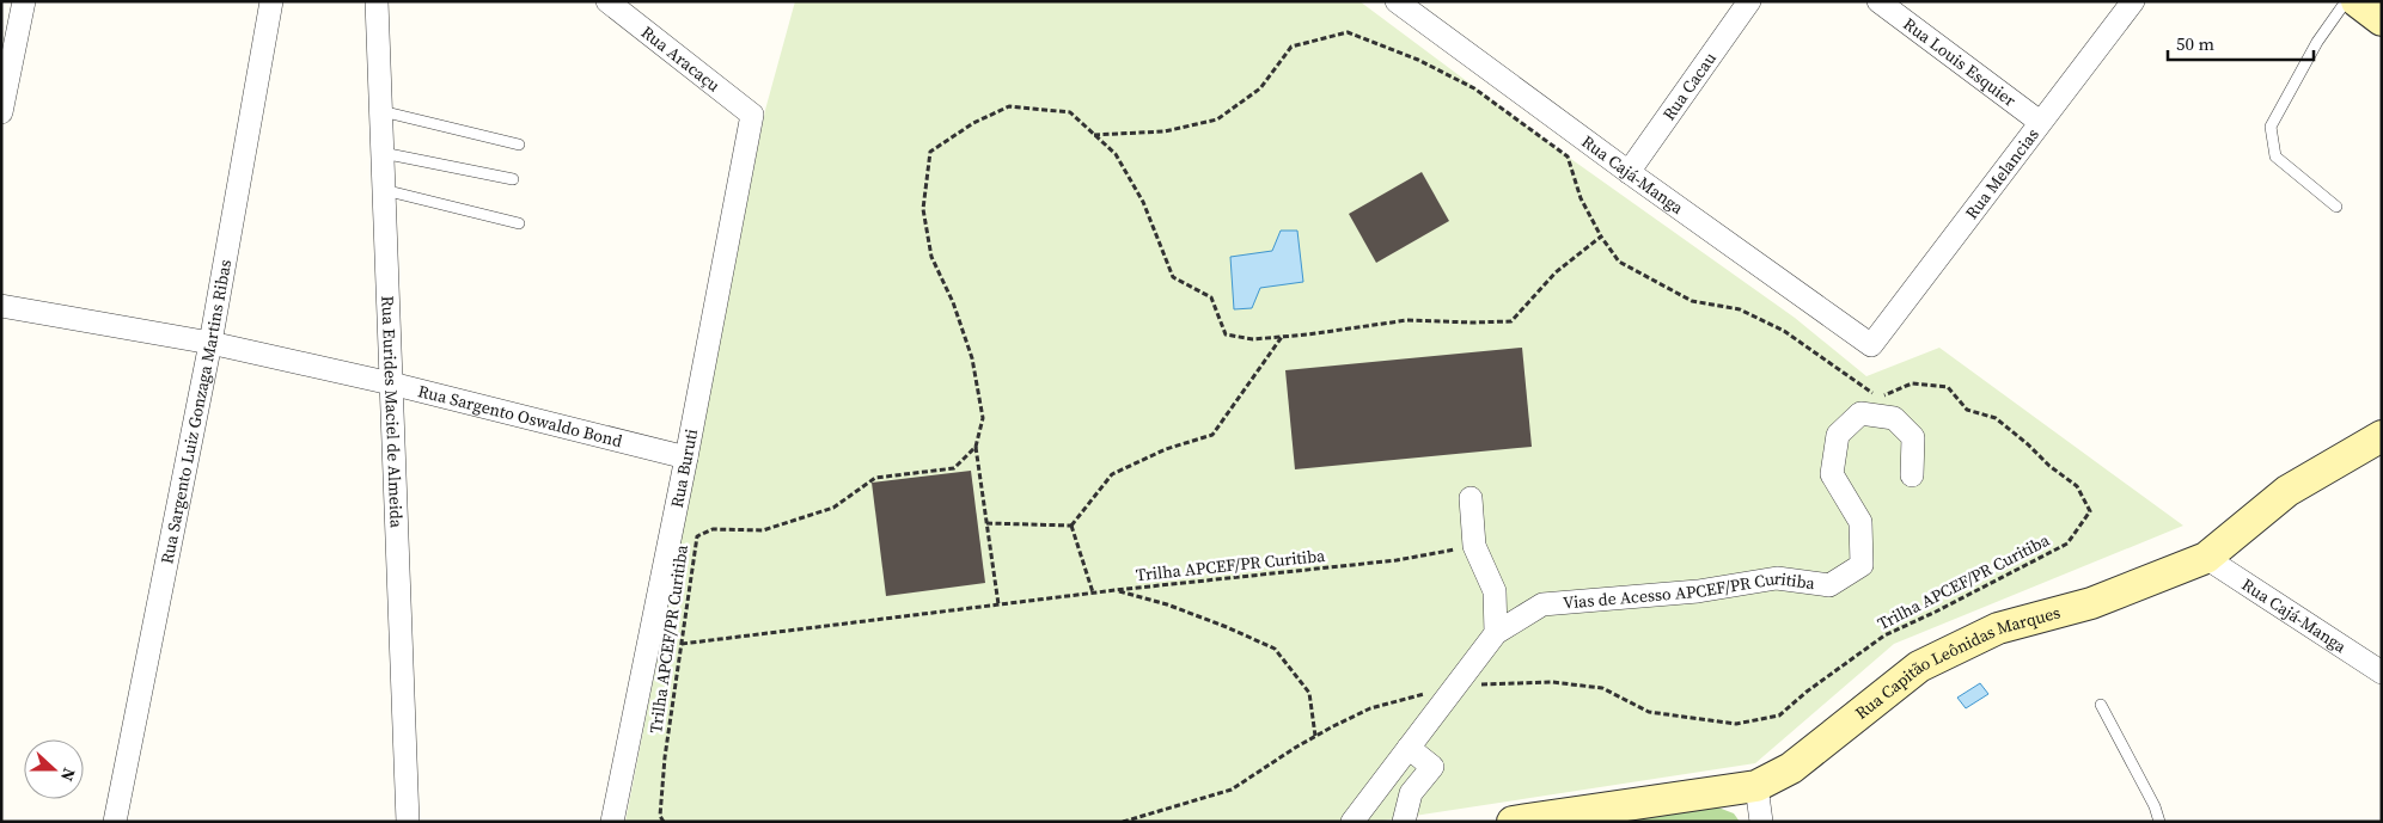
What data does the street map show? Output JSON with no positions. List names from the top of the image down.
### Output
{
  "streets": {
    "street": [
      "Rua Aracaçu",
      "Rua Louis Esquier",
      "Rua Cacau",
      "Rua Melancias",
      "Rua Cajá-Manga",
      "Rua Eurides Maciel de Almeida",
      "Rua Sargento Luiz Gonzaga Martins Ribas",
      "Rua Sargento Oswaldo Bond",
      "Rua Buruti",
      "Vias de Acesso APCEF/PR Curitiba",
      "Rua Capitão Leônidas Marques"
    ],
    "path": ["Trilha APCEF/PR Curitiba"]
  },
  "crossings": [
    ["Rua Aracaçu", "Rua Buruti"],
    ["Rua Louis Esquier", "Rua Melancias"],
    ["Rua Cacau", "Rua Cajá-Manga"],
    ["Rua Melancias", "Rua Cajá-Manga"],
    ["Rua Cajá-Manga", "Rua Capitão Leônidas Marques"],
    ["Rua Eurides Maciel de Almeida", "Rua Sargento Oswaldo Bond"],
    ["Rua Sargento Luiz Gonzaga Martins Ribas", "Rua Sargento Oswaldo Bond"],
    ["Rua Sargento Oswaldo Bond", "Rua Buruti"],
    ["Trilha APCEF/PR Curitiba", "Vias de Acesso APCEF/PR Curitiba"]
  ],
  "scale_bar": "50 m",
  "north": "right"
}
